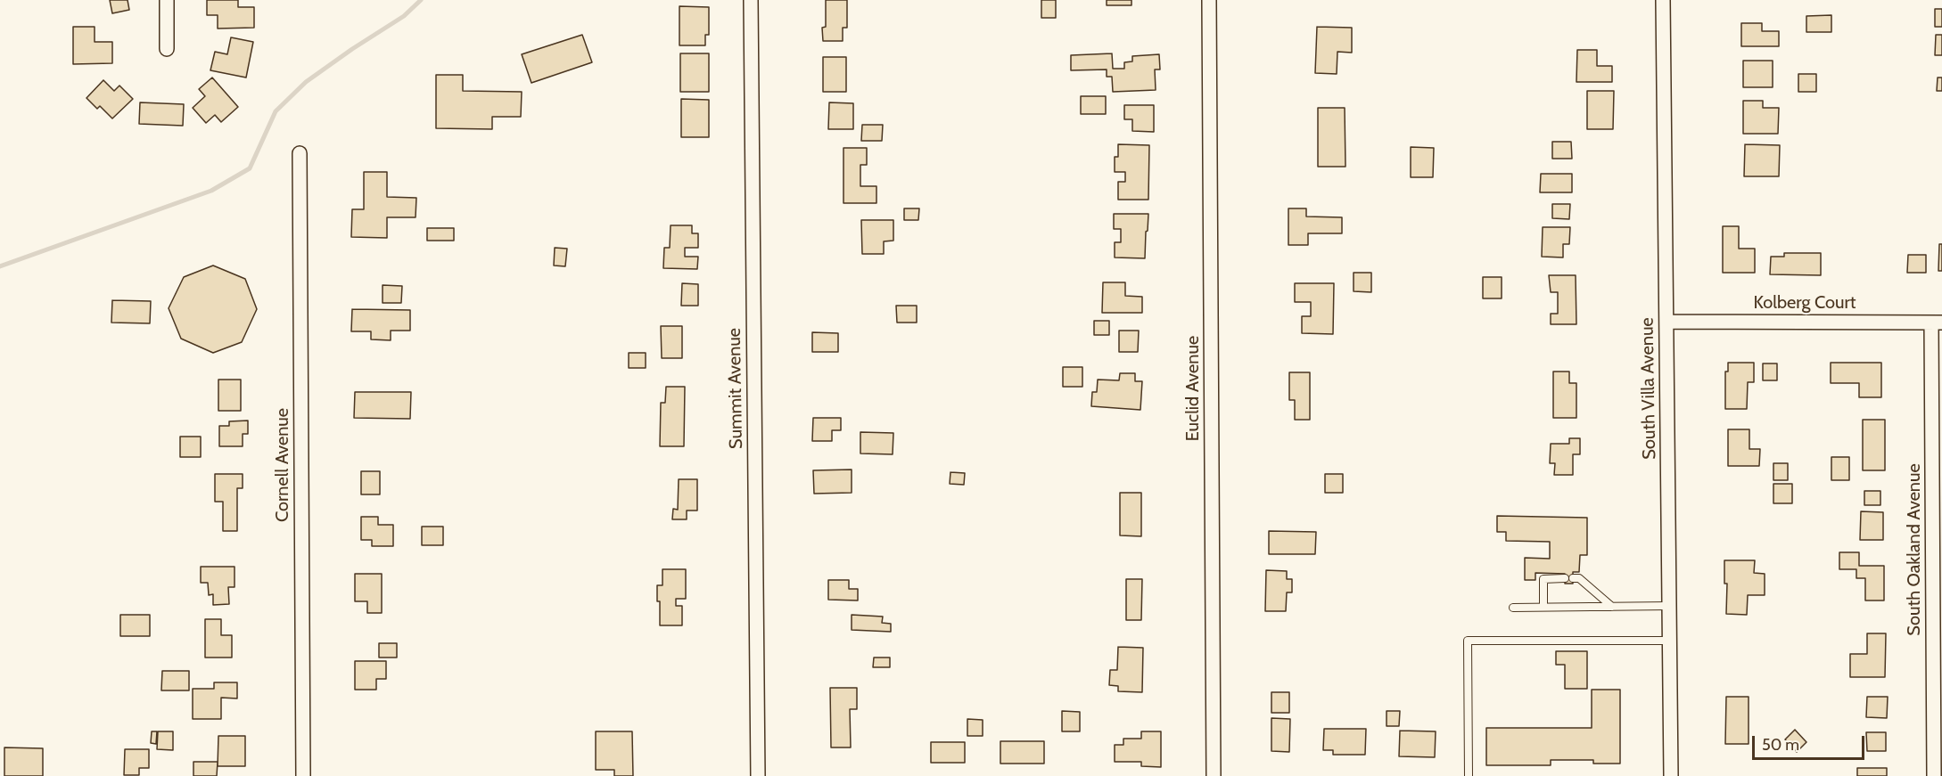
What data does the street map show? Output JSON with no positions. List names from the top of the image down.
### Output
{
  "streets": {
    "street": [
      "Kolberg Court",
      "Summit Avenue",
      "Euclid Avenue",
      "South Villa Avenue",
      "Cornell Avenue",
      "South Oakland Avenue"
    ]
  },
  "crossings": [
    ["Kolberg Court", "South Villa Avenue"],
    ["Kolberg Court", "South Oakland Avenue"]
  ],
  "scale_bar": "50 m"
}
